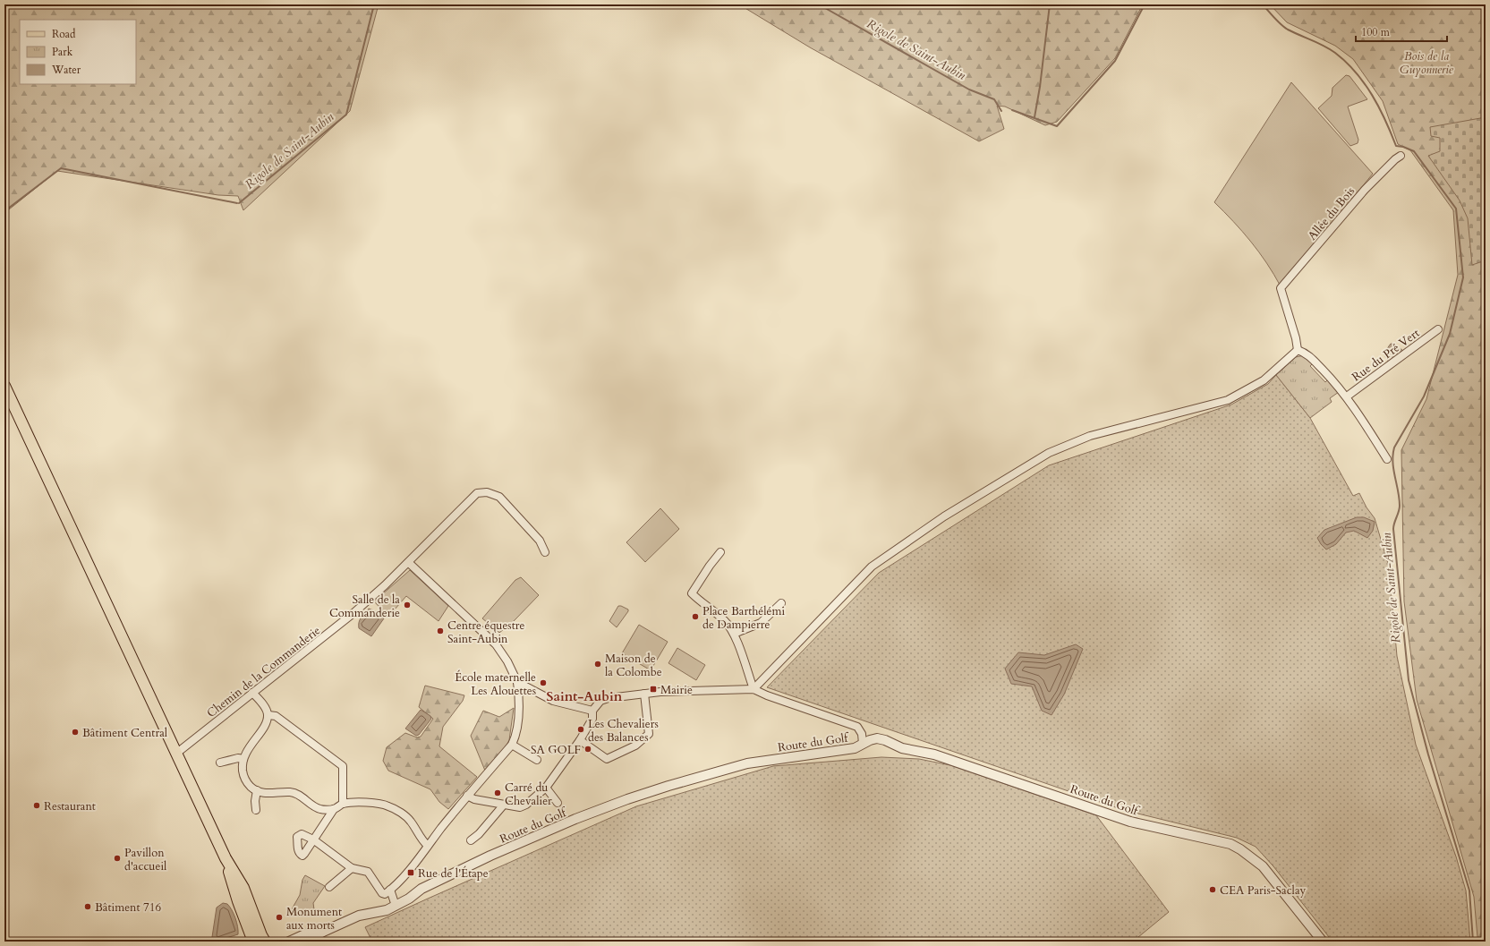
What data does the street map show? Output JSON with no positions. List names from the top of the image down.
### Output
{
  "streets": {
    "street": [
      "Allée du Bois",
      "Rue du Pré Vert",
      "Chemin de la Commanderie",
      "Route du Golf"
    ]
  },
  "districts": ["Saint-Aubin"],
  "water": ["Rigole de Saint-Aubin"],
  "parks": ["Bois de la Guyonnerie"],
  "places": {
    "other": [
      "Salle de la Commanderie",
      "Place Barthélémi de Dampierre",
      "Centre équestre Saint-Aubin",
      "Maison de la Colombe",
      "École maternelle Les Alouettes",
      "Les Chevaliers des Balances",
      "Bâtiment Central",
      "SA GOLF",
      "Carré du Chevalier",
      "Restaurant",
      "Pavillon d'accueil",
      "CEA Paris-Saclay",
      "Bâtiment 716",
      "Monument aux morts"
    ],
    "transit": ["Mairie", "Rue de l'Étape"]
  },
  "legend": ["Road", "Park", "Water"],
  "scale_bar": "100 m"
}
